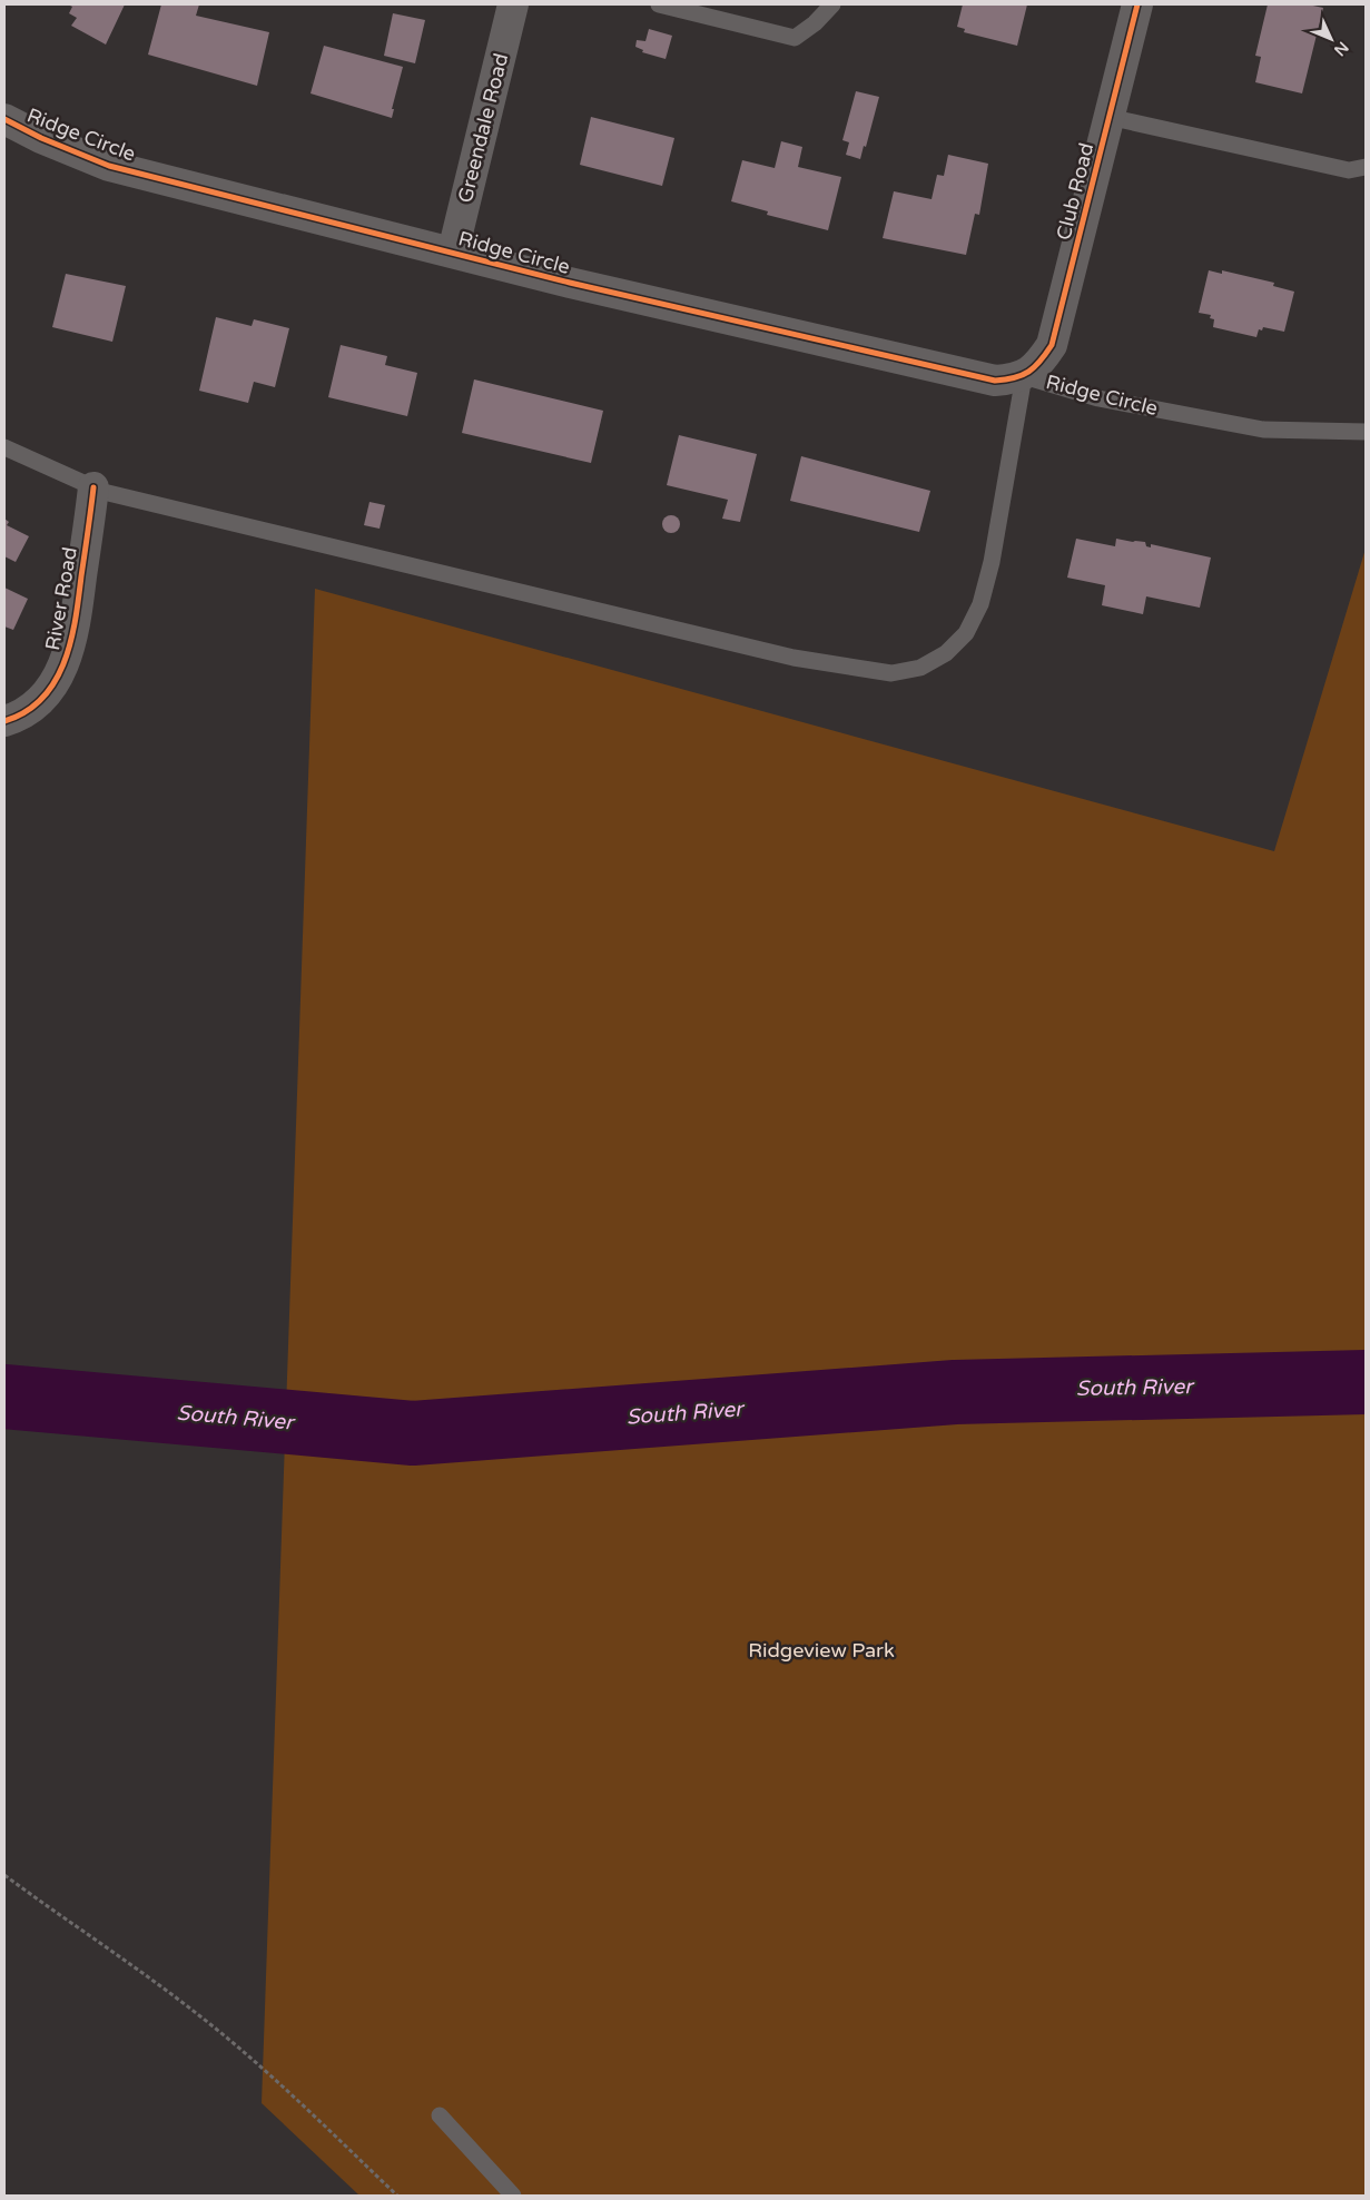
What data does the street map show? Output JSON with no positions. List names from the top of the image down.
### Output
{
  "streets": {
    "street": [
      "Greendale Road",
      "Ridge Circle",
      "Club Road",
      "River Road"
    ]
  },
  "crossings": [
    ["Greendale Road", "Ridge Circle"],
    ["Ridge Circle", "Club Road"]
  ],
  "water": ["South River"],
  "parks": ["Ridgeview Park"],
  "north": "bottom right"
}
